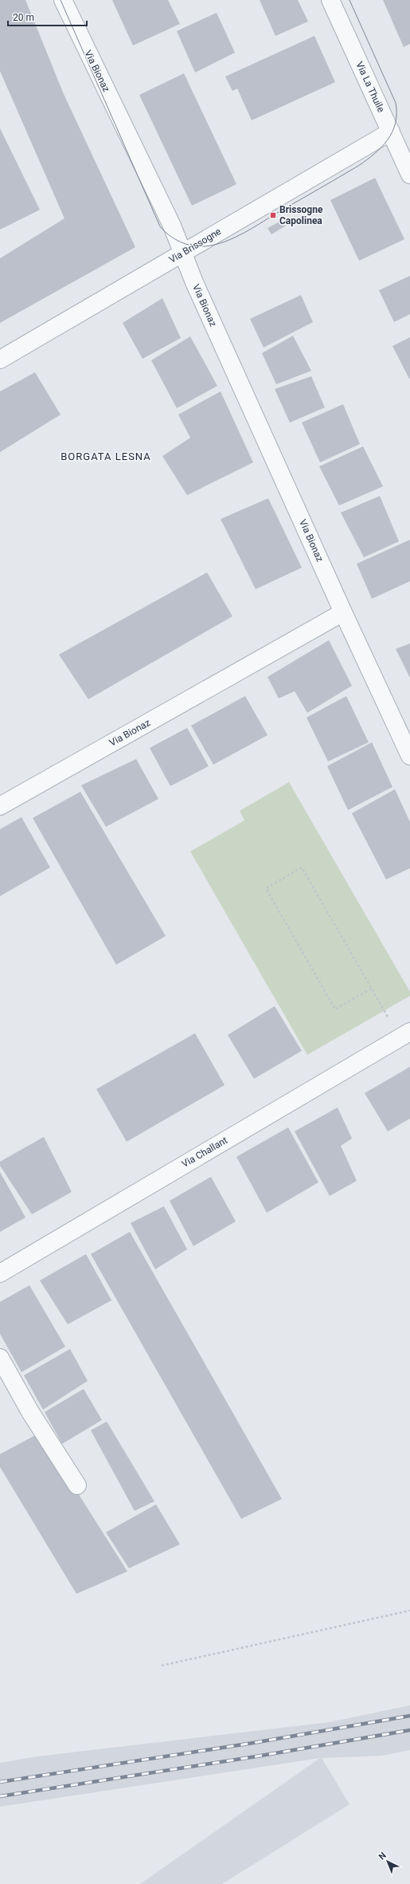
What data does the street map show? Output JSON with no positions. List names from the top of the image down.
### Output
{
  "streets": {
    "street": [
      "Via Bionaz",
      "Via La Thuile",
      "Via Brissogne",
      "Via Challant"
    ]
  },
  "crossings": [
    ["Via Bionaz", "Via Brissogne"],
    ["Via La Thuile", "Via Brissogne"]
  ],
  "districts": ["BORGATA LESNA"],
  "places": {
    "transit": ["Brissogne Capolinea"]
  },
  "scale_bar": "20 m",
  "north": "top left"
}
